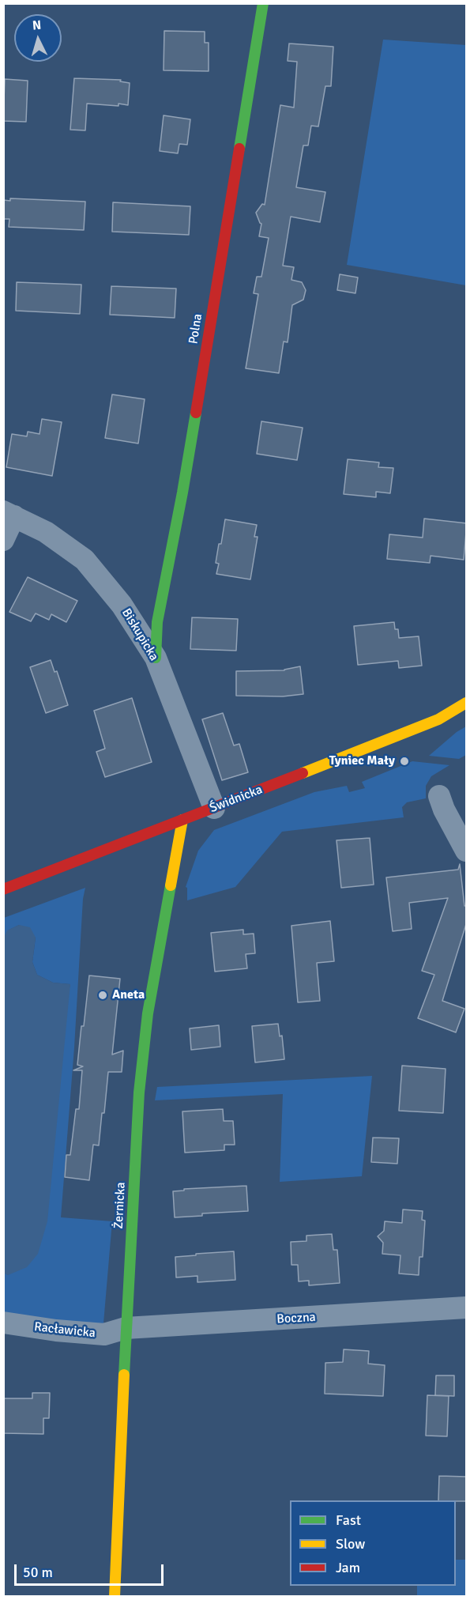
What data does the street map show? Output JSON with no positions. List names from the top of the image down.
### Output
{
  "streets": {
    "street": [
      "Polna",
      "Biskupicka",
      "Świdnicka",
      "Żernicka",
      "Boczna",
      "Racławicka"
    ]
  },
  "crossings": [
    ["Polna", "Biskupicka"],
    ["Biskupicka", "Świdnicka"],
    ["Świdnicka", "Żernicka"],
    ["Żernicka", "Boczna"],
    ["Żernicka", "Racławicka"],
    ["Boczna", "Racławicka"]
  ],
  "places": ["Tyniec Mały", "Aneta"],
  "legend": ["Fast", "Slow", "Jam"],
  "scale_bar": "50 m",
  "north": "top"
}
